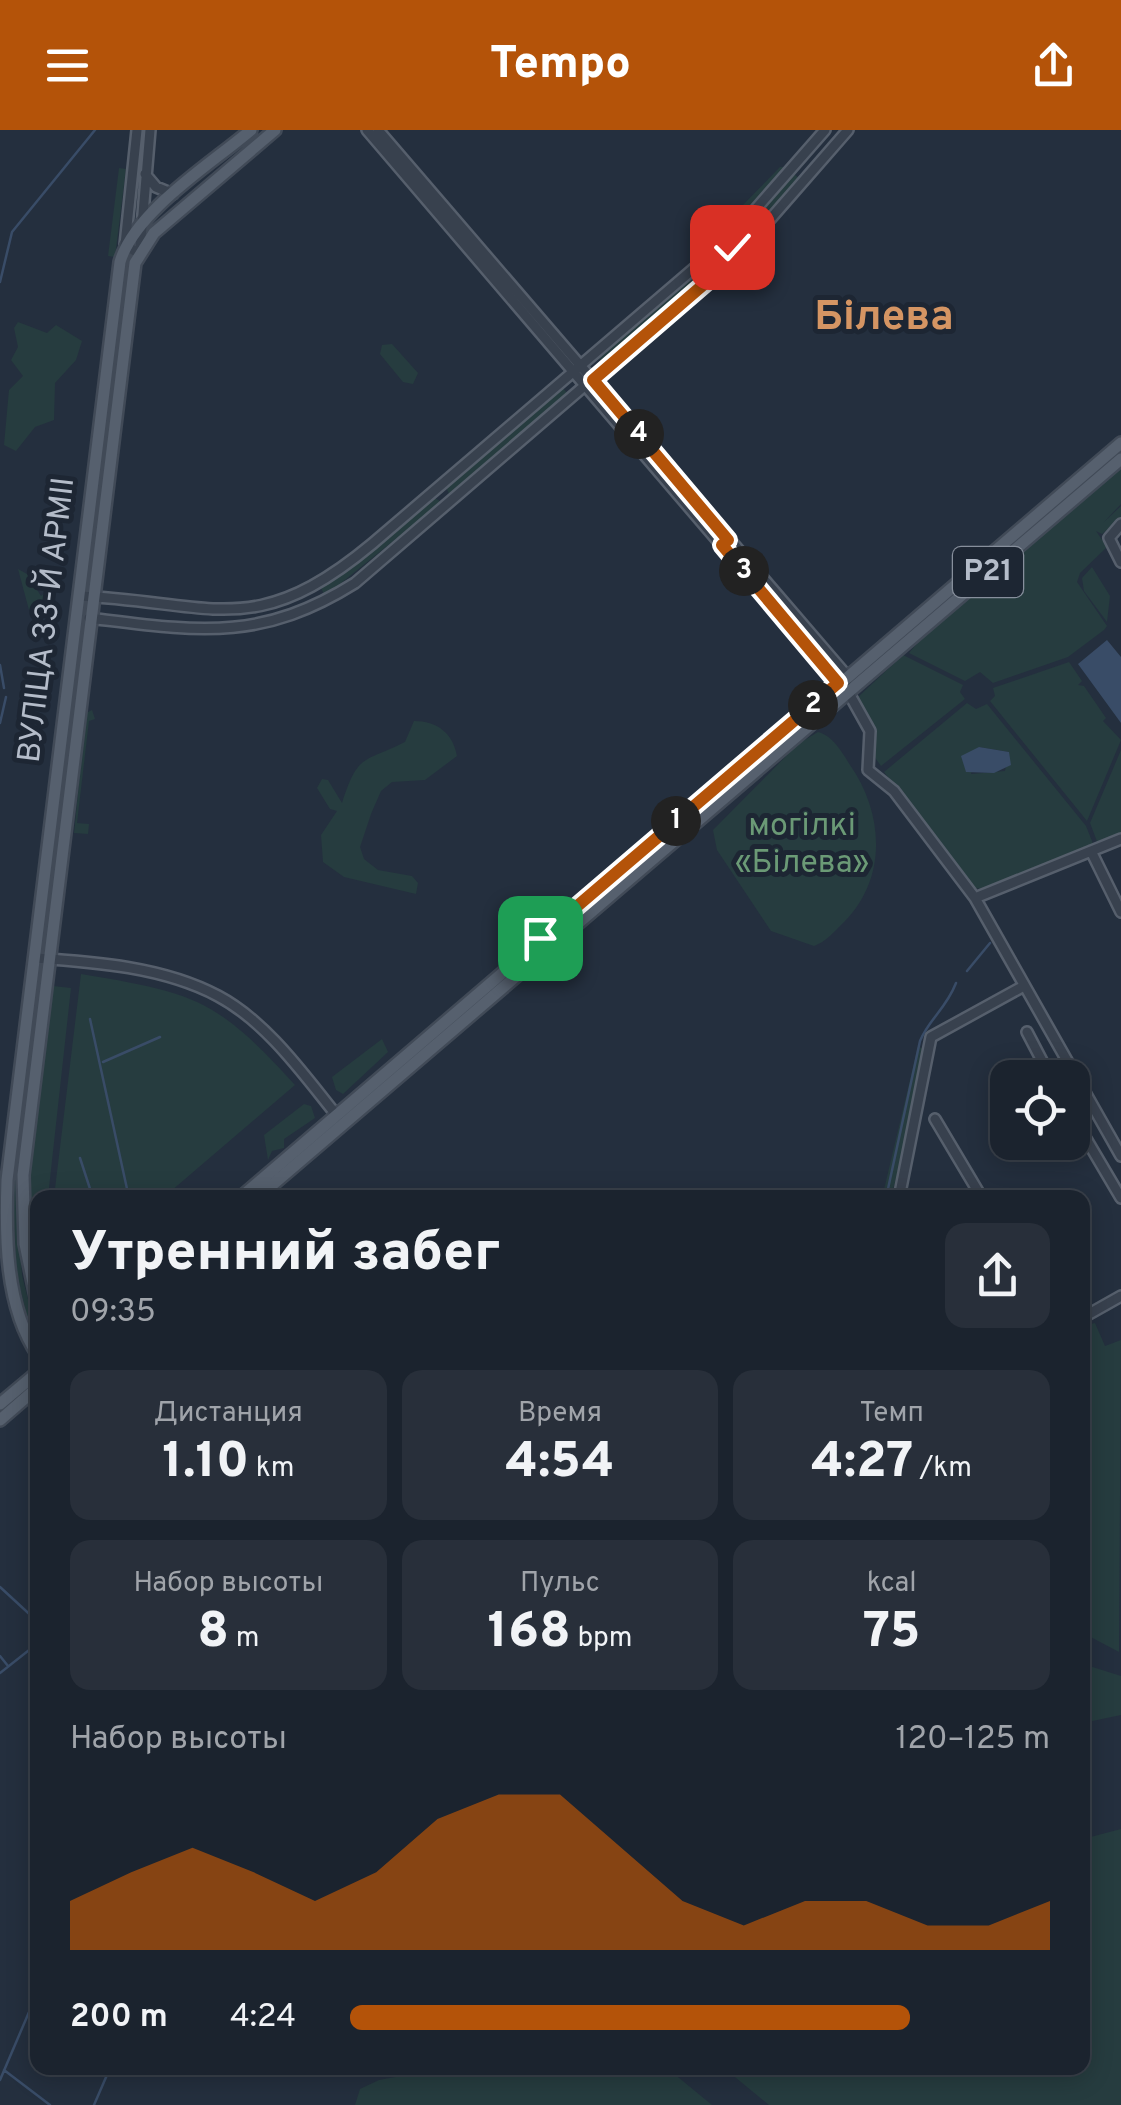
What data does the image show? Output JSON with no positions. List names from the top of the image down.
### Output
{
  "streets": {
    "main road": ["Р21", "ВУЛІЦА 33-Й АРМІІ"]
  },
  "districts": ["Білева"],
  "parks": ["могілкі «Білева»"],
  "page": {
    "header": "Tempo",
    "pins": [
      "4",
      "3",
      "2",
      "1"
    ],
    "heading": ["Утренний забег", "09:35"],
    "stats": [
      ["Дистанция", "1.10 km"],
      ["Время", "4:54"],
      ["Темп", "4:27 /km"],
      ["Набор высоты", "8 m"],
      ["Пульс", "168 bpm"],
      ["kcal", "75"]
    ],
    "chart": ["Набор высоты", "120–125 m"],
    "list": [
      {
        "name": "200 m",
        "note": "4:24"
      }
    ]
  }
}
